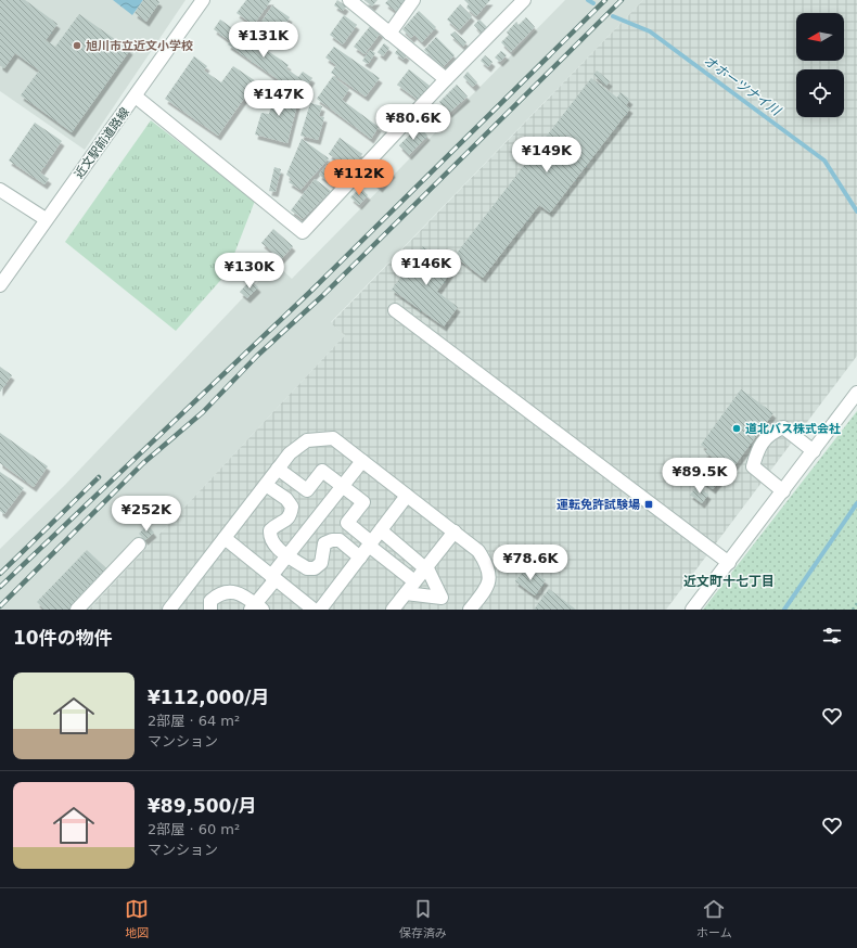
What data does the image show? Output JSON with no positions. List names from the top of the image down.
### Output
{
  "streets": {
    "street": ["近文駅前道路線"]
  },
  "districts": ["近文町十七丁目"],
  "water": ["オホーツナイ川"],
  "places": {
    "other": ["旭川市立近文小学校", "道北バス株式会社"],
    "transit": ["運転免許試験場"]
  },
  "north": "left",
  "page": {
    "price": [
      "¥131K",
      "¥147K",
      "¥80.6K",
      "¥149K",
      "¥112K",
      "¥146K",
      "¥130K",
      "¥89.5K",
      "¥252K",
      "¥78.6K"
    ],
    "heading": "10件の物件",
    "list": [
      {
        "name": "¥112,000/月",
        "note": "2部屋 · 64 m² · マンション"
      },
      {
        "name": "¥89,500/月",
        "note": "2部屋 · 60 m² · マンション"
      }
    ],
    "tabs": ["地図", "保存済み", "ホーム"]
  }
}
